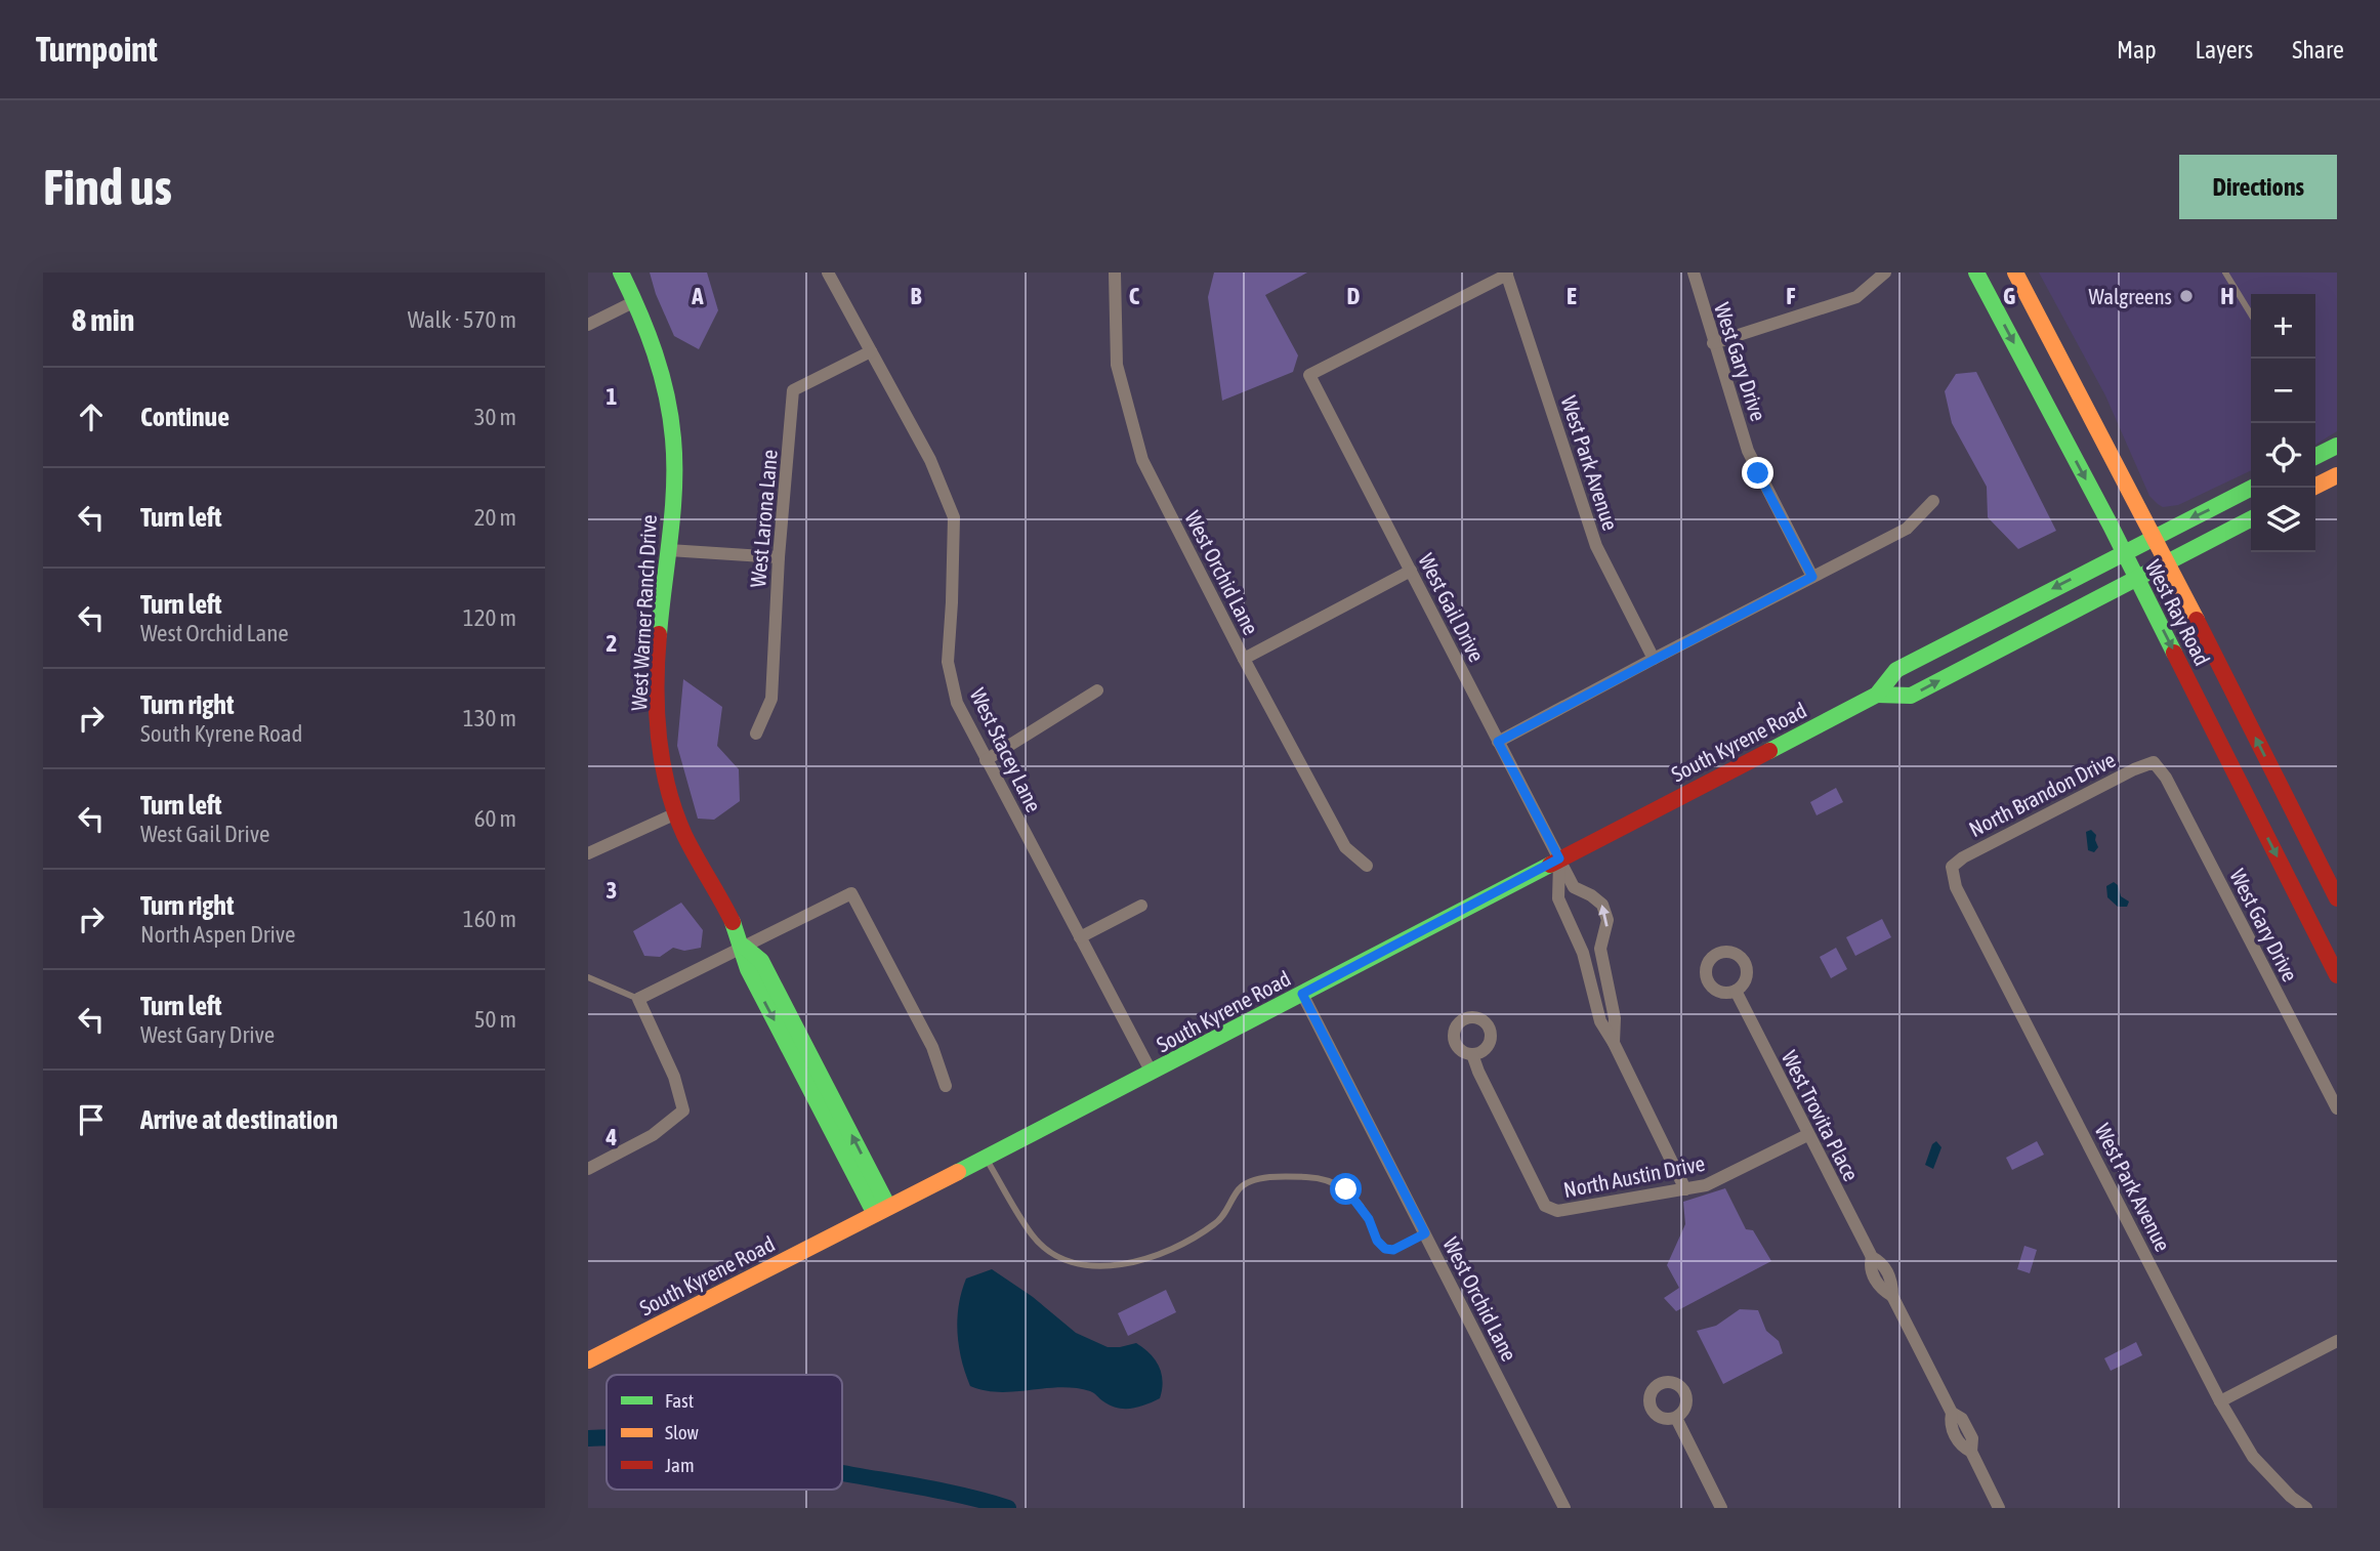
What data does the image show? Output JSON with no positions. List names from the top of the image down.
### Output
{
  "streets": {
    "main road": ["West Warner Ranch Drive", "West Ray Road", "South Kyrene Road"],
    "street": [
      "West Gary Drive",
      "West Park Avenue",
      "West Larona Lane",
      "West Orchid Lane",
      "West Gail Drive",
      "West Stacey Lane",
      "North Brandon Drive",
      "West Trovita Place",
      "North Austin Drive"
    ]
  },
  "crossings": [
    ["West Gary Drive", "North Brandon Drive"],
    ["West Park Avenue", "West Gail Drive"],
    ["West Park Avenue", "North Brandon Drive"],
    ["West Larona Lane", "West Stacey Lane"],
    ["West Orchid Lane", "South Kyrene Road"],
    ["West Gail Drive", "South Kyrene Road"],
    ["West Gail Drive", "North Austin Drive"],
    ["West Warner Ranch Drive", "South Kyrene Road"],
    ["West Ray Road", "South Kyrene Road"],
    ["South Kyrene Road", "West Stacey Lane"],
    ["West Trovita Place", "North Austin Drive"]
  ],
  "places": ["Walgreens"],
  "legend": ["Fast", "Slow", "Jam"],
  "page": {
    "header": "Turnpoint",
    "nav": ["Map", "Layers", "Share"],
    "buttons": "Directions",
    "title": "Find us",
    "heading": ["8 min", "Walk · 570 m"],
    "map_buttons": ["+", "−"],
    "list": [
      ["Continue", "30 m"],
      ["Turn left", "20 m"],
      ["Turn left", "West Orchid Lane", "120 m"],
      ["Turn right", "South Kyrene Road", "130 m"],
      ["Turn left", "West Gail Drive", "60 m"],
      ["Turn right", "North Aspen Drive", "160 m"],
      ["Turn left", "West Gary Drive", "50 m"],
      "Arrive at destination"
    ]
  },
  "grid": {
    "columns": [
      "A",
      "B",
      "C",
      "D",
      "E",
      "F",
      "G",
      "H"
    ],
    "rows": [
      "1",
      "2",
      "3",
      "4"
    ]
  }
}
